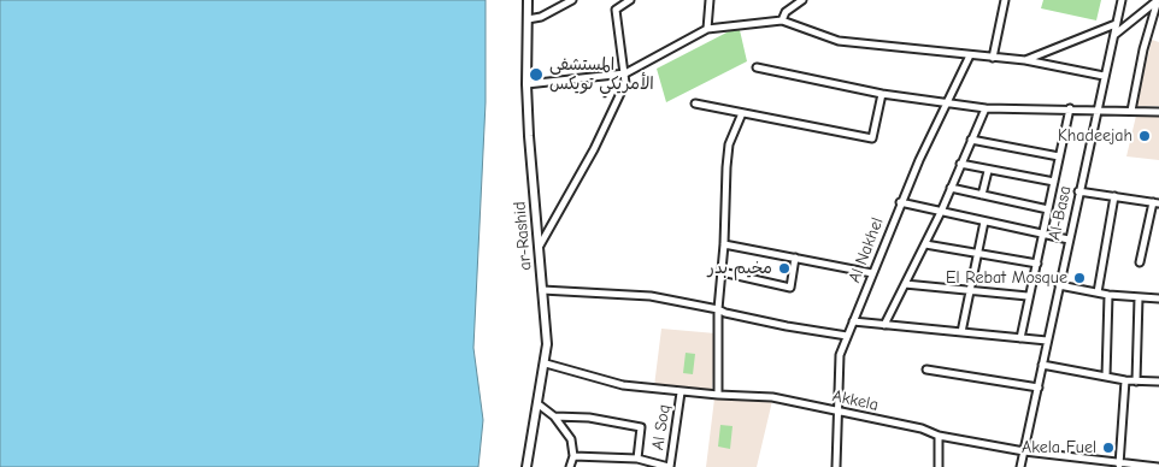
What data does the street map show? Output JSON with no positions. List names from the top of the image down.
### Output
{
  "streets": {
    "main road": ["ar-Rashid"],
    "street": [
      "Al-Basa",
      "Al Nakhel",
      "Akkela",
      "Al Soq"
    ]
  },
  "crossings": [
    ["Al-Basa", "Akkela"],
    ["ar-Rashid", "Akkela"],
    ["Al Nakhel", "Akkela"],
    ["Akkela", "Al Soq"]
  ],
  "places": [
    "المستشفى الأمريكي تويكس",
    "Khadeejah",
    "مخيم بدر",
    "El Rebat Mosque",
    "Akela Fuel"
  ]
}
